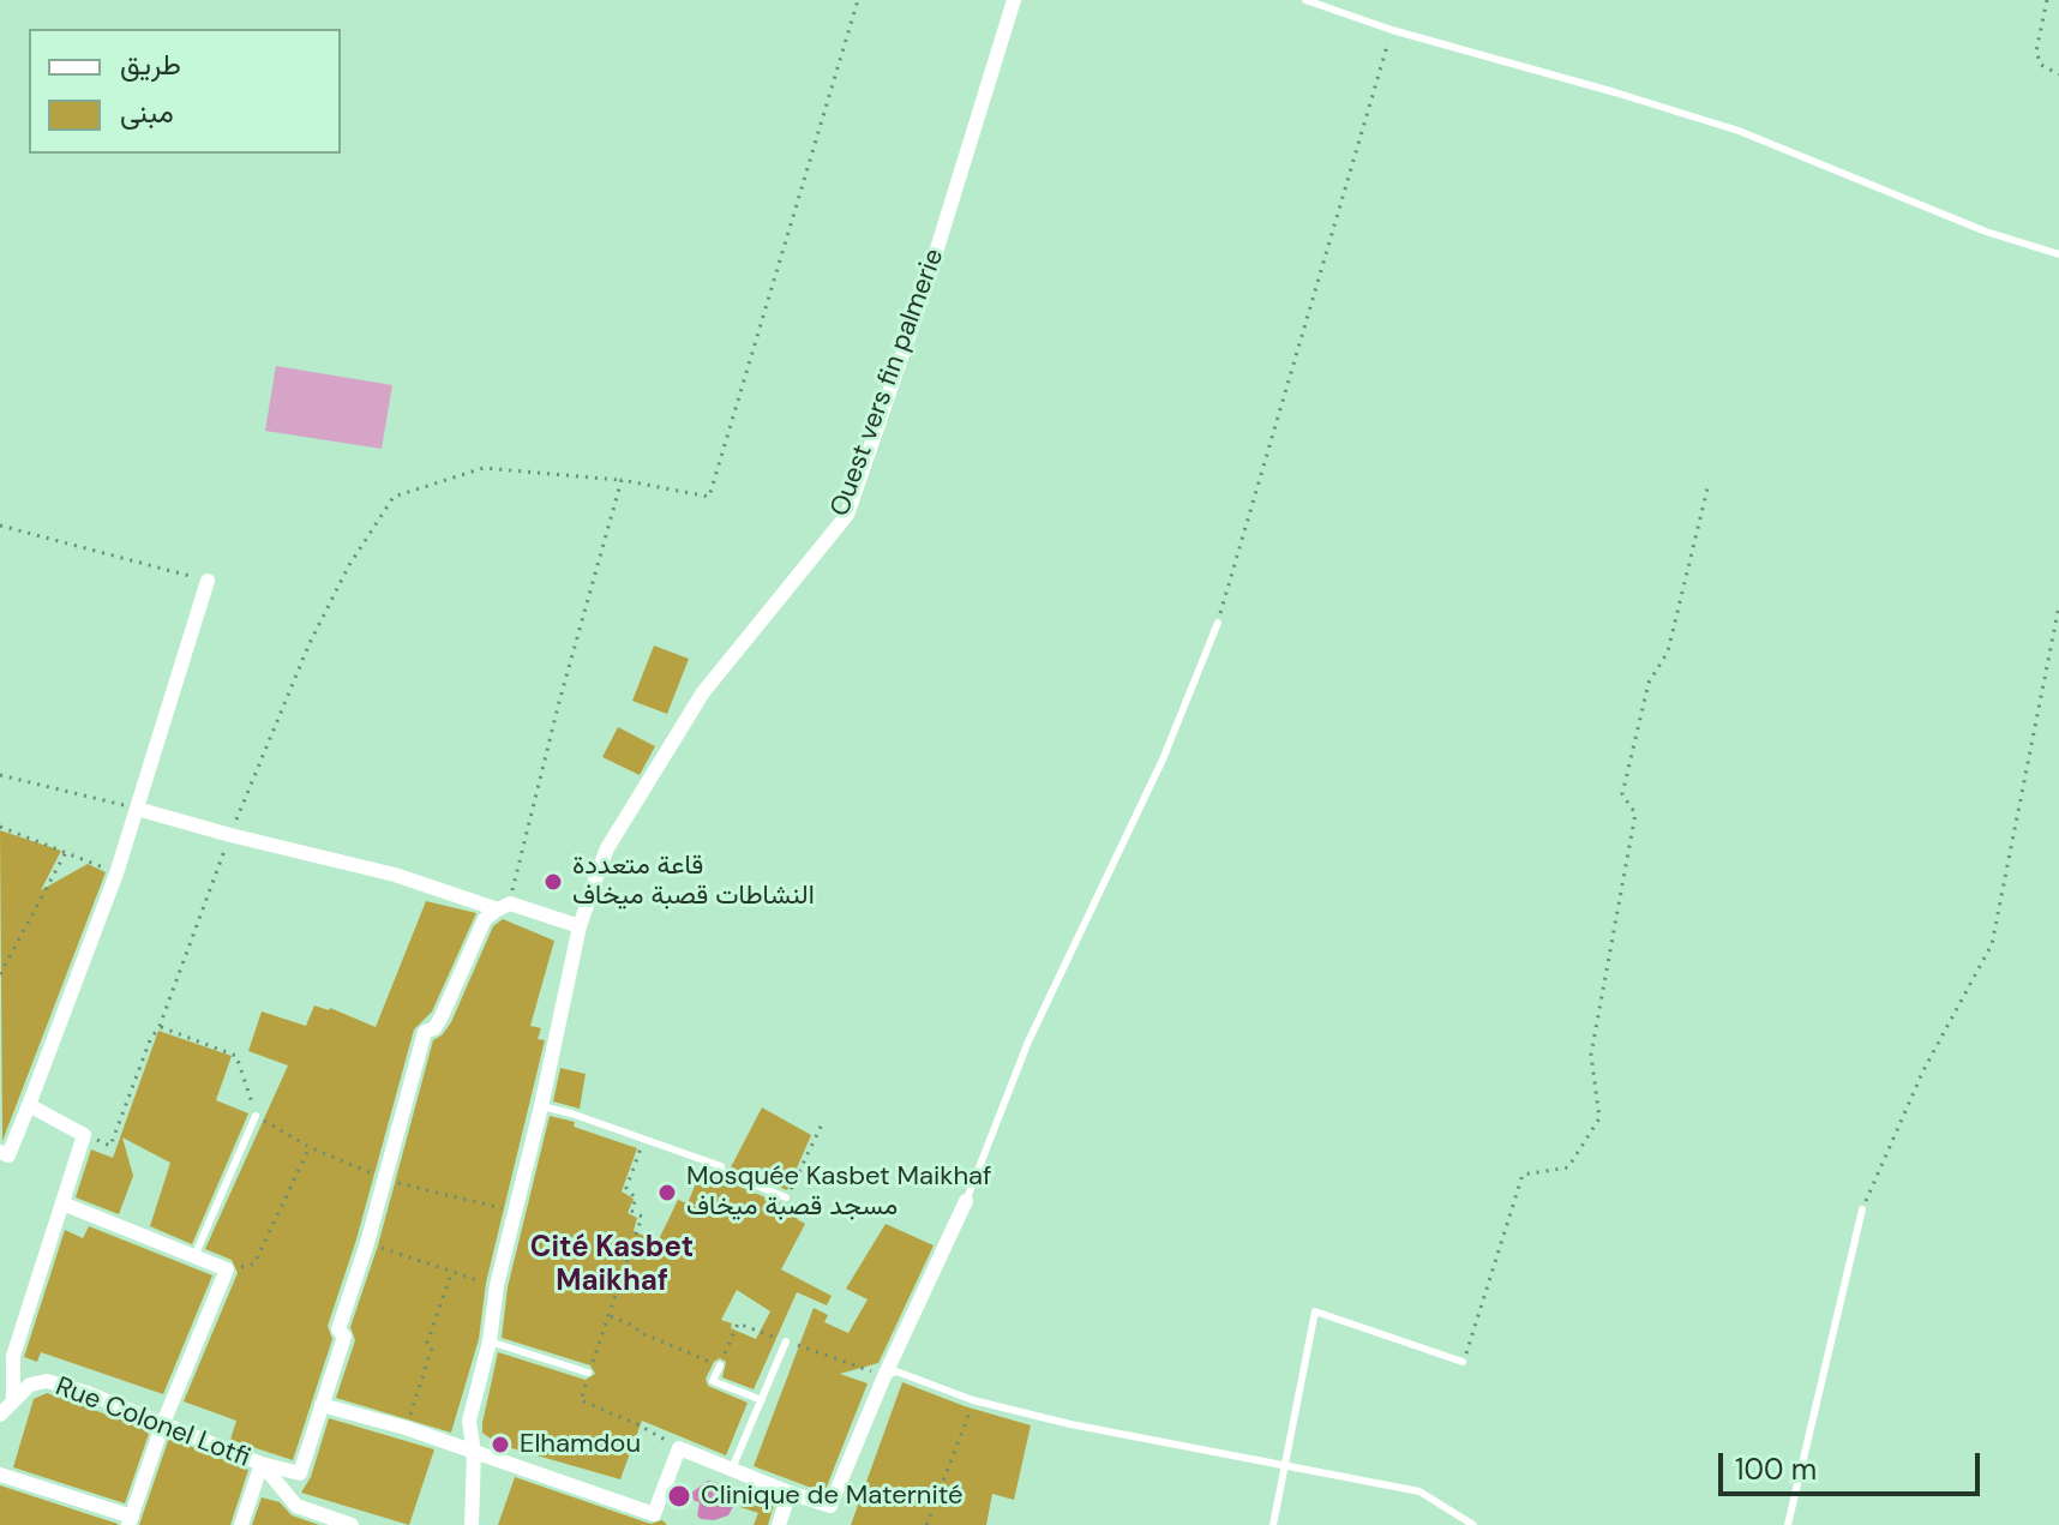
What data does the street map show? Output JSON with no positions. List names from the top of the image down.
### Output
{
  "streets": {
    "street": ["Ouest vers fin palmerie", "Rue Colonel Lotfi"]
  },
  "districts": ["Cité Kasbet Maikhaf"],
  "places": [
    "قاعة متعددة النشاطات قصبة ميخاف",
    "Mosquée Kasbet Maikhaf مسجد قصبة ميخاف",
    "Elhamdou",
    "Clinique de Maternité"
  ],
  "legend": ["طريق", "مبنى"],
  "scale_bar": "100 m"
}
